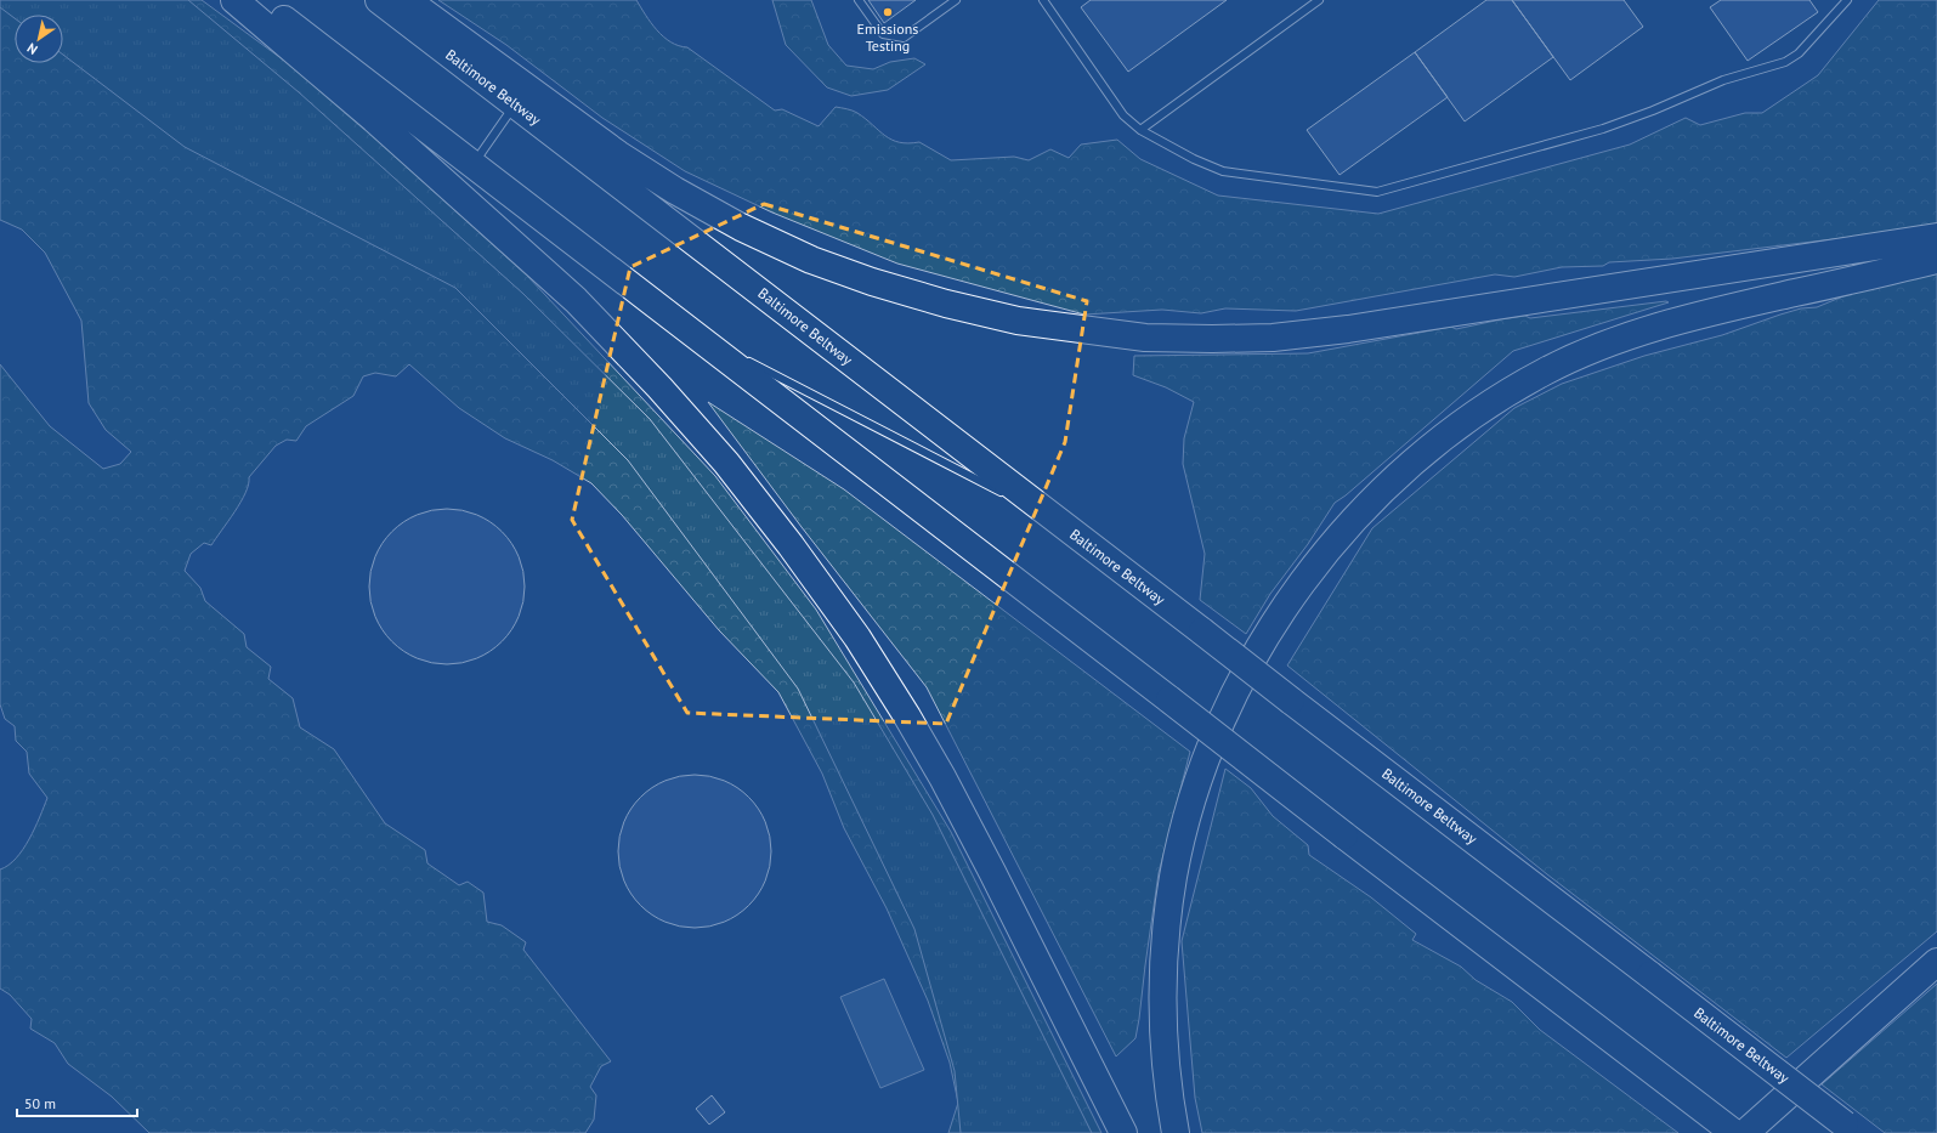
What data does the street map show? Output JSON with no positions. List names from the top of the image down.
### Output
{
  "streets": {
    "highway": ["Baltimore Beltway"]
  },
  "places": ["Emissions Testing"],
  "scale_bar": "50 m",
  "north": "bottom left"
}
